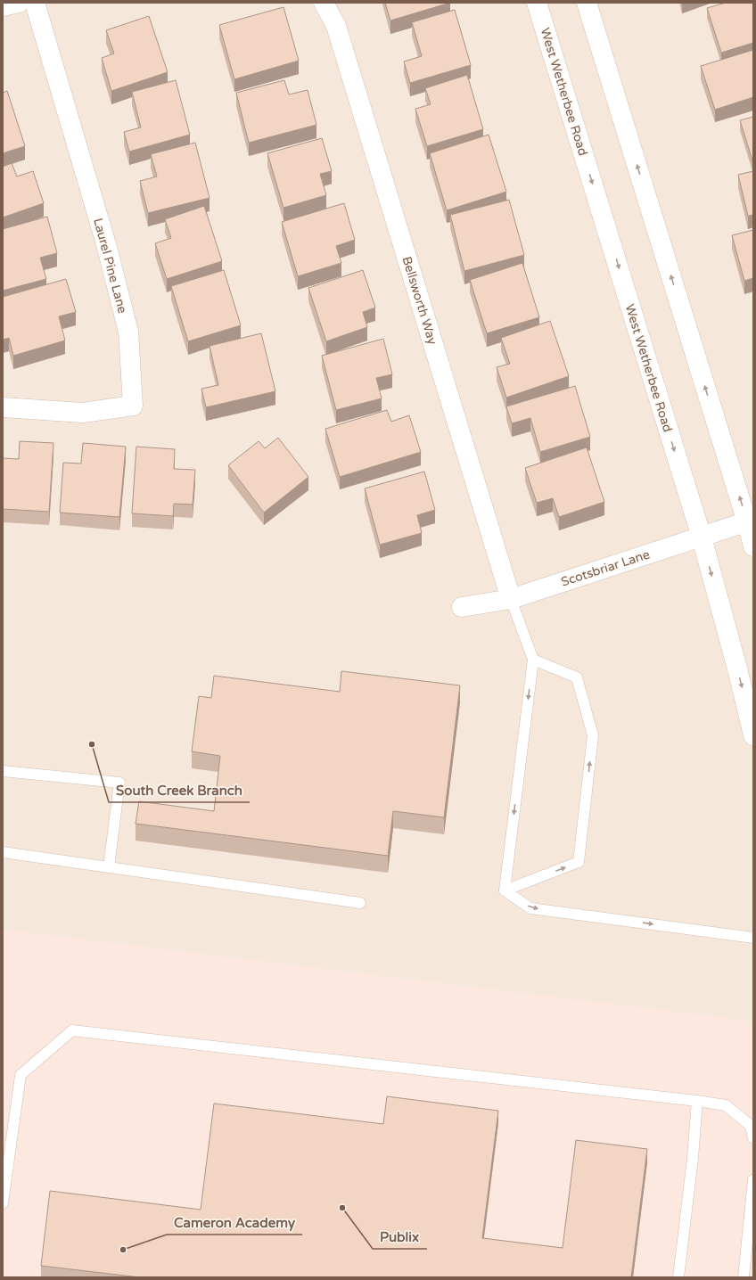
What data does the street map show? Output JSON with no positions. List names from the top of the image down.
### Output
{
  "streets": {
    "street": [
      "West Wetherbee Road",
      "Laurel Pine Lane",
      "Bellsworth Way",
      "Scotsbriar Lane"
    ]
  },
  "crossings": [
    ["West Wetherbee Road", "Scotsbriar Lane"],
    ["Bellsworth Way", "Scotsbriar Lane"]
  ],
  "places": ["South Creek Branch", "Publix", "Cameron Academy"]
}
